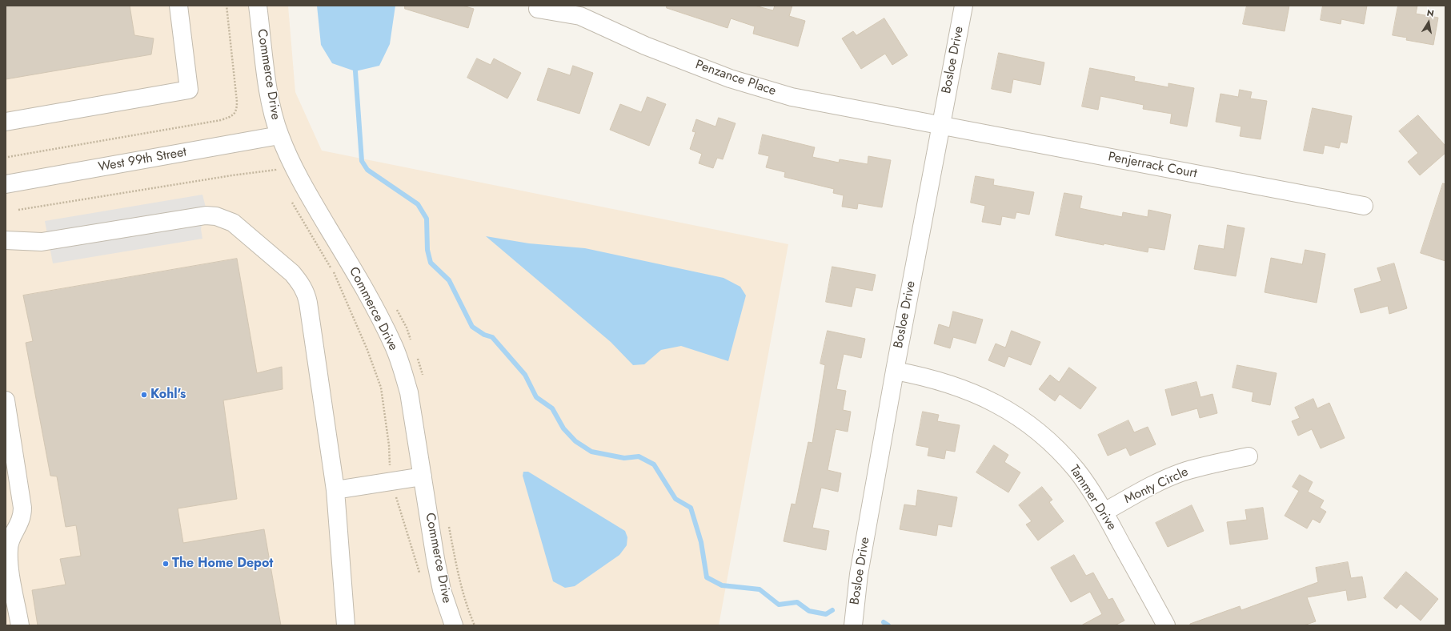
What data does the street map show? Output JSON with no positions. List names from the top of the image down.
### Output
{
  "streets": {
    "street": [
      "Bosloe Drive",
      "Commerce Drive",
      "Penzance Place",
      "West 99th Street",
      "Penjerrack Court",
      "Monty Circle",
      "Tammer Drive"
    ]
  },
  "crossings": [
    ["Bosloe Drive", "Penzance Place"],
    ["Bosloe Drive", "Penjerrack Court"],
    ["Bosloe Drive", "Tammer Drive"],
    ["Commerce Drive", "West 99th Street"],
    ["Penzance Place", "Penjerrack Court"],
    ["Monty Circle", "Tammer Drive"]
  ],
  "places": ["Kohl's", "The Home Depot"],
  "north": "top"
}
